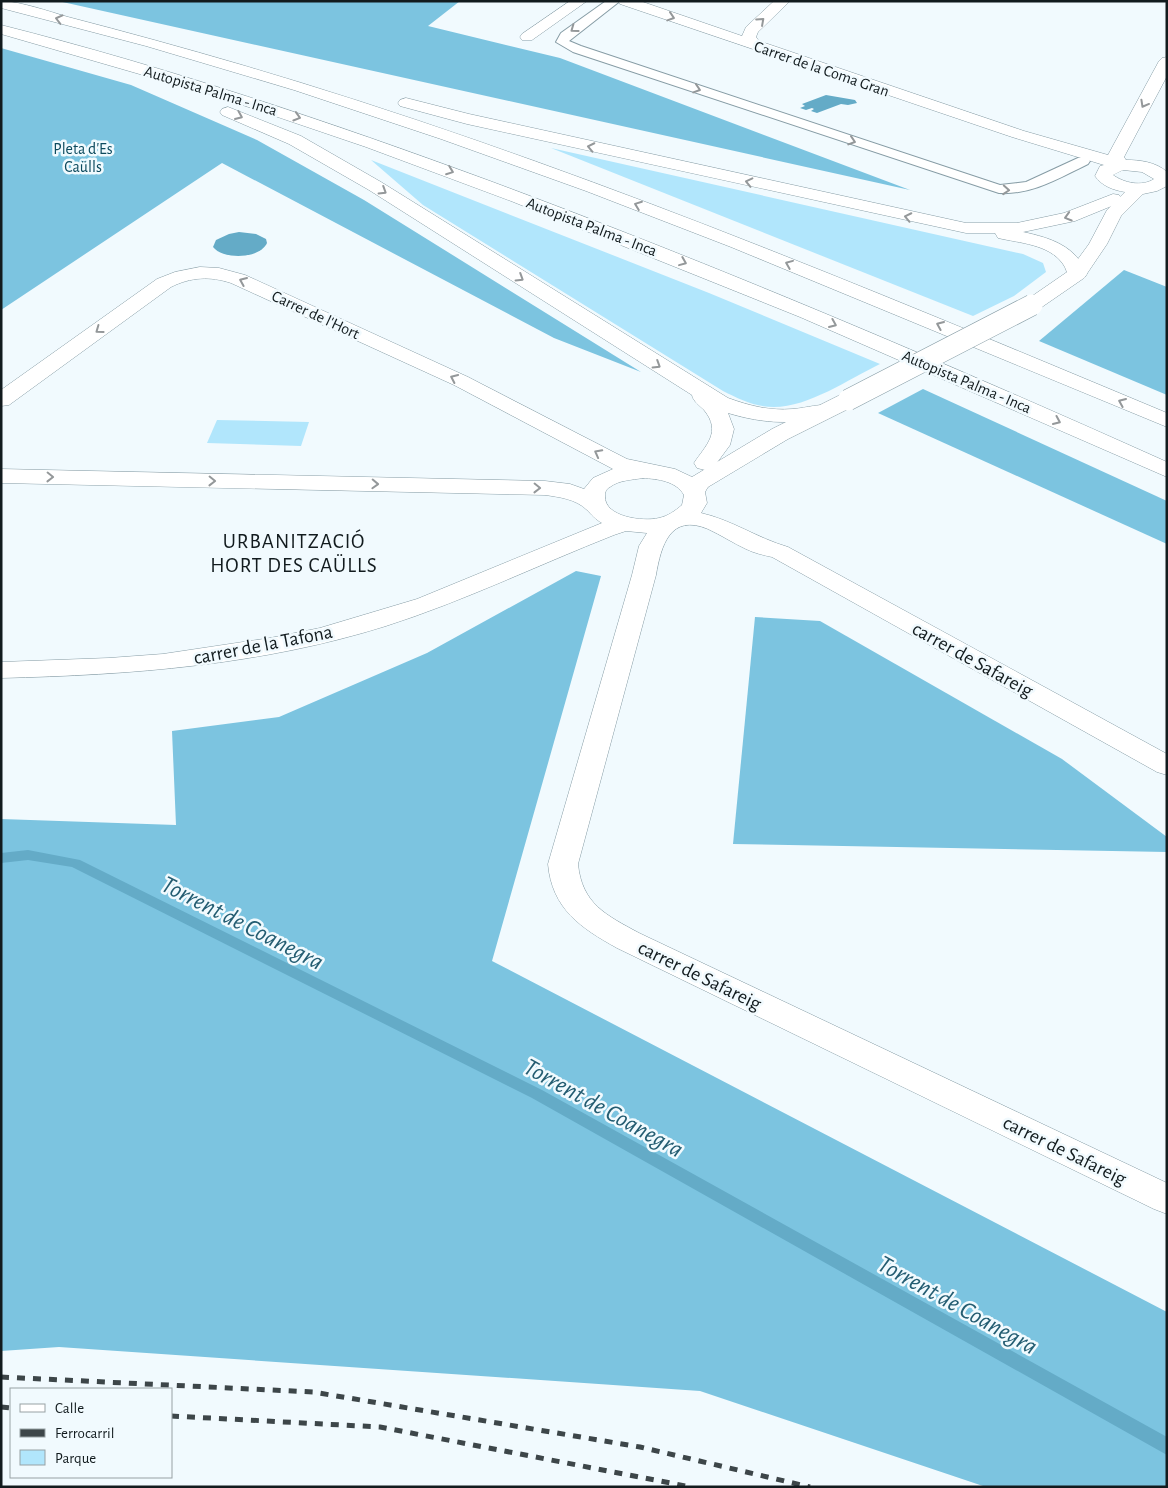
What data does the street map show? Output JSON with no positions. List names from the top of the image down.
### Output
{
  "streets": {
    "main road": [
      "Carrer de la Coma Gran",
      "Autopista Palma - Inca",
      "Carrer de l'Hort",
      "carrer de la Tafona",
      "carrer de Safareig"
    ]
  },
  "crossings": [
    ["Carrer de l'Hort", "carrer de la Tafona"],
    ["Carrer de l'Hort", "carrer de Safareig"],
    ["carrer de la Tafona", "carrer de Safareig"]
  ],
  "districts": ["URBANITZACIÓ HORT DES CAÜLLS"],
  "water": ["Torrent de Coanegra"],
  "parks": ["Pleta d'Es Caülls"],
  "legend": ["Calle", "Ferrocarril", "Parque"]
}
